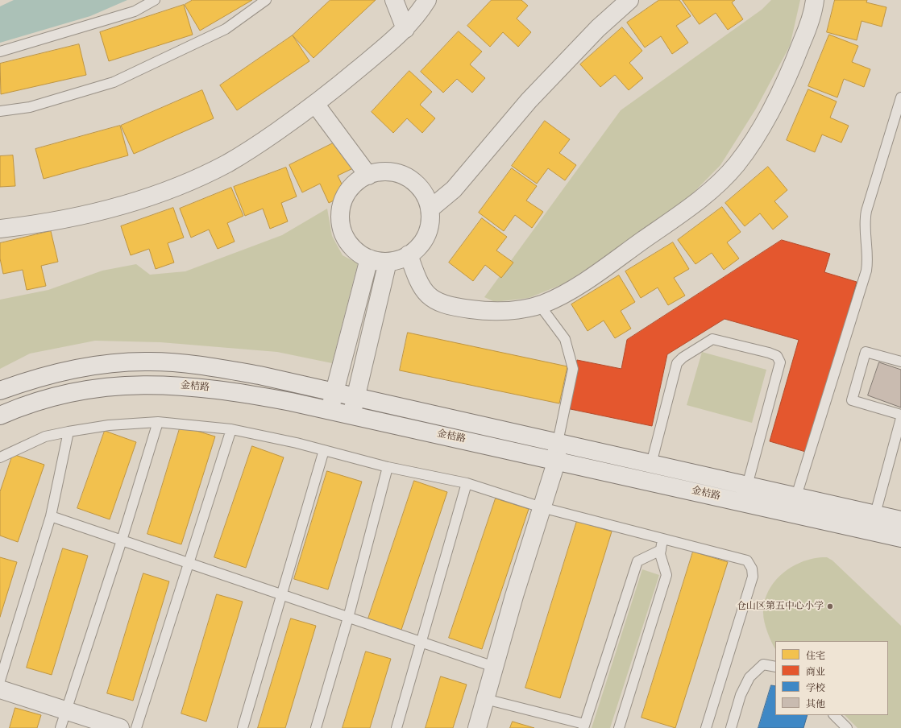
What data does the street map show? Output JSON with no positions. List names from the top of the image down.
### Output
{
  "streets": {
    "street": ["金桔路"]
  },
  "places": ["仓山区第五中心小学"],
  "legend": [
    "住宅",
    "商业",
    "学校",
    "其他"
  ]
}
